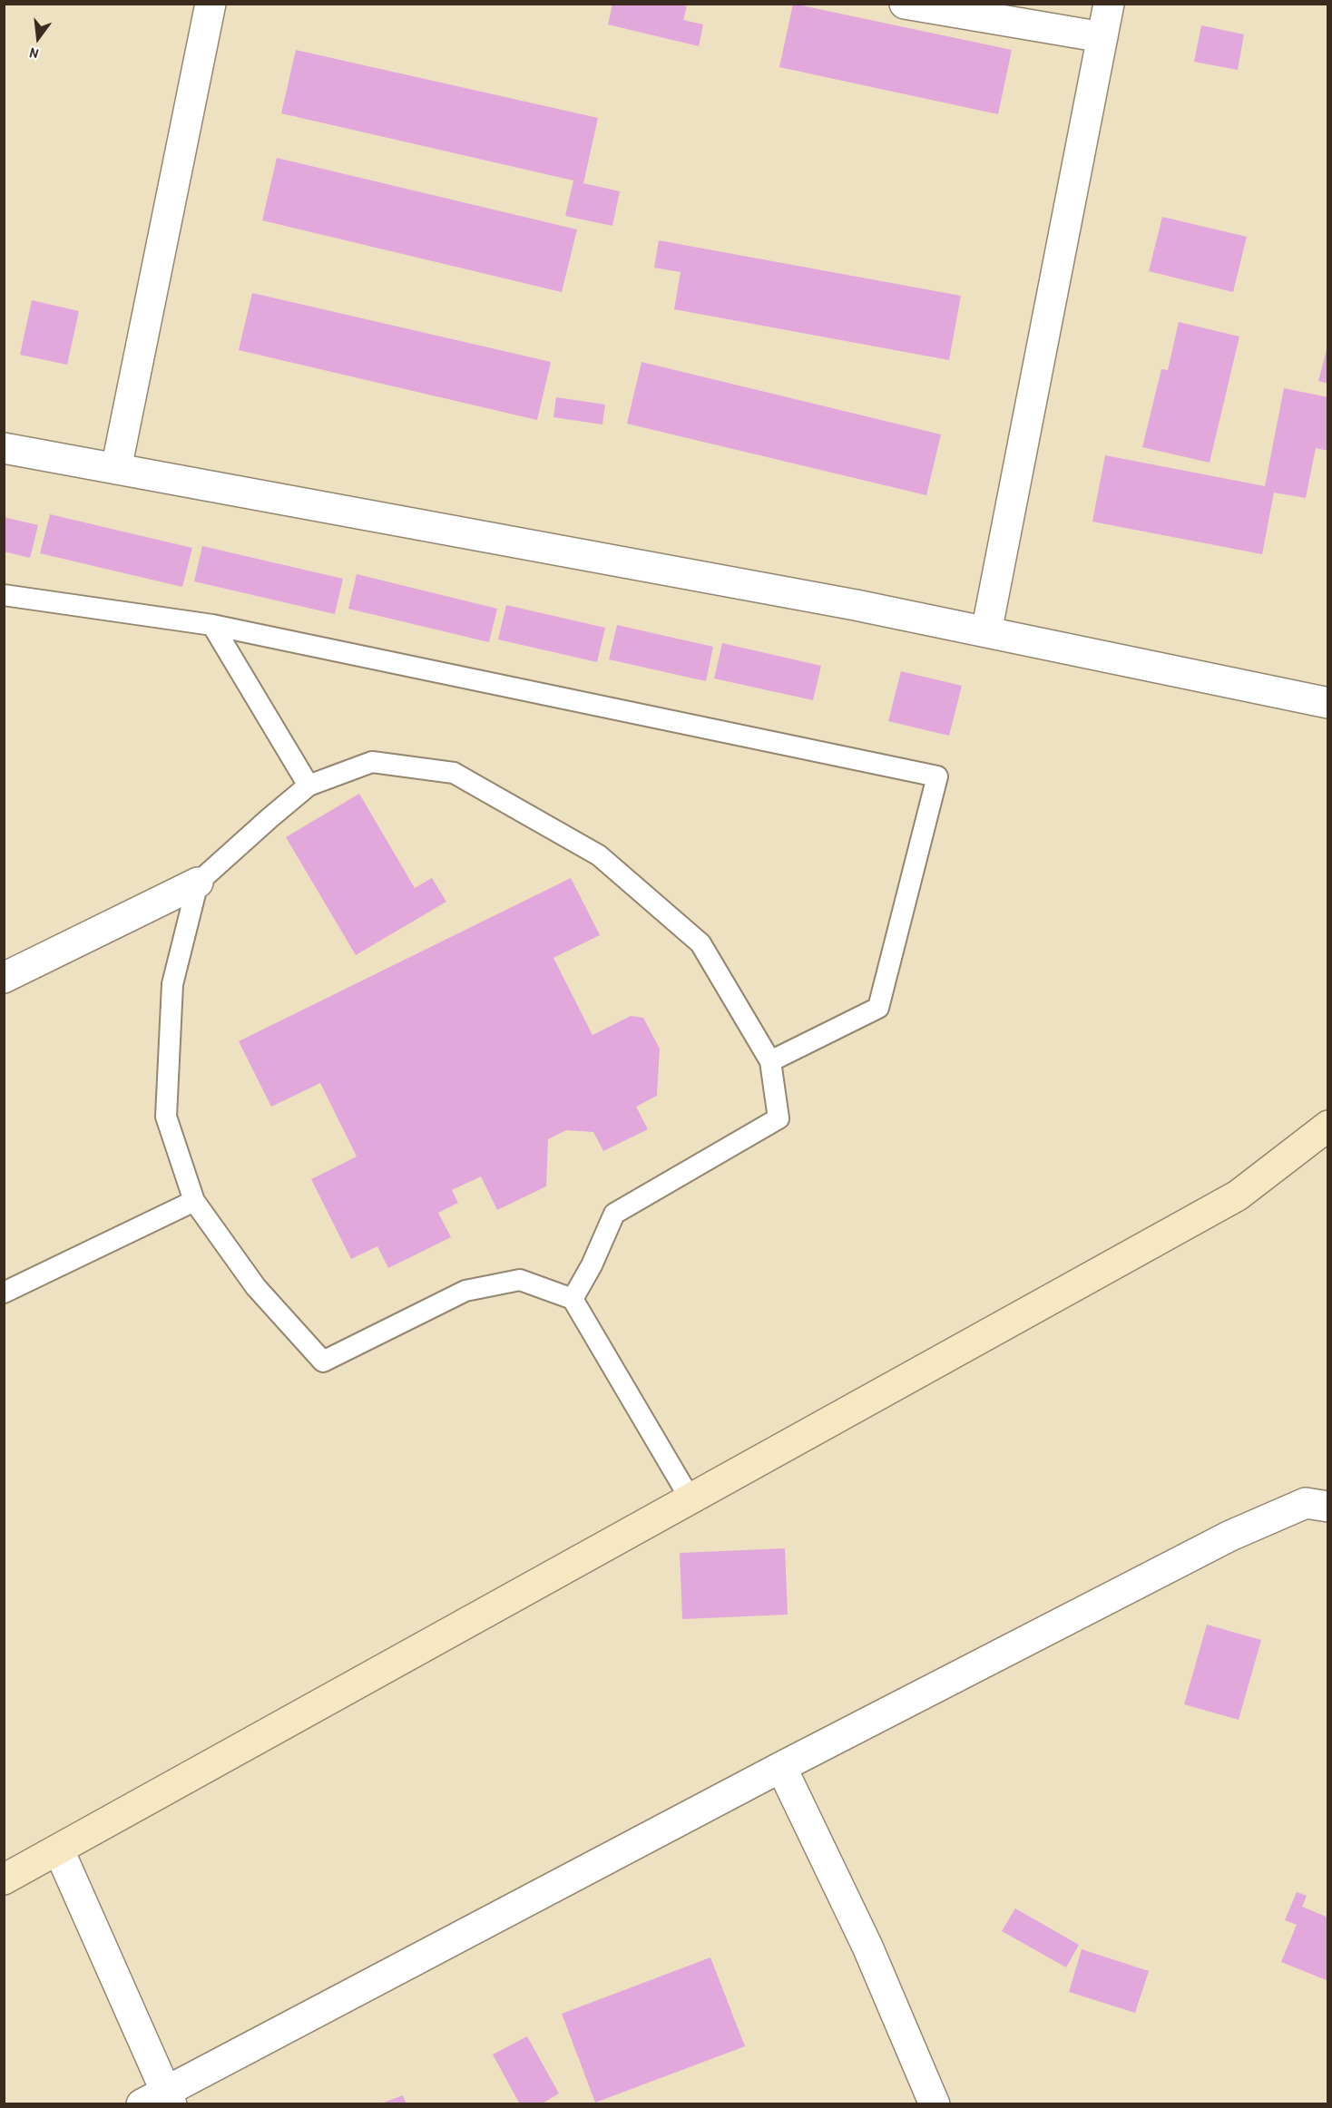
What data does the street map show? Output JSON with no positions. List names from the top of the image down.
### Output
{
  "north": "bottom"
}
